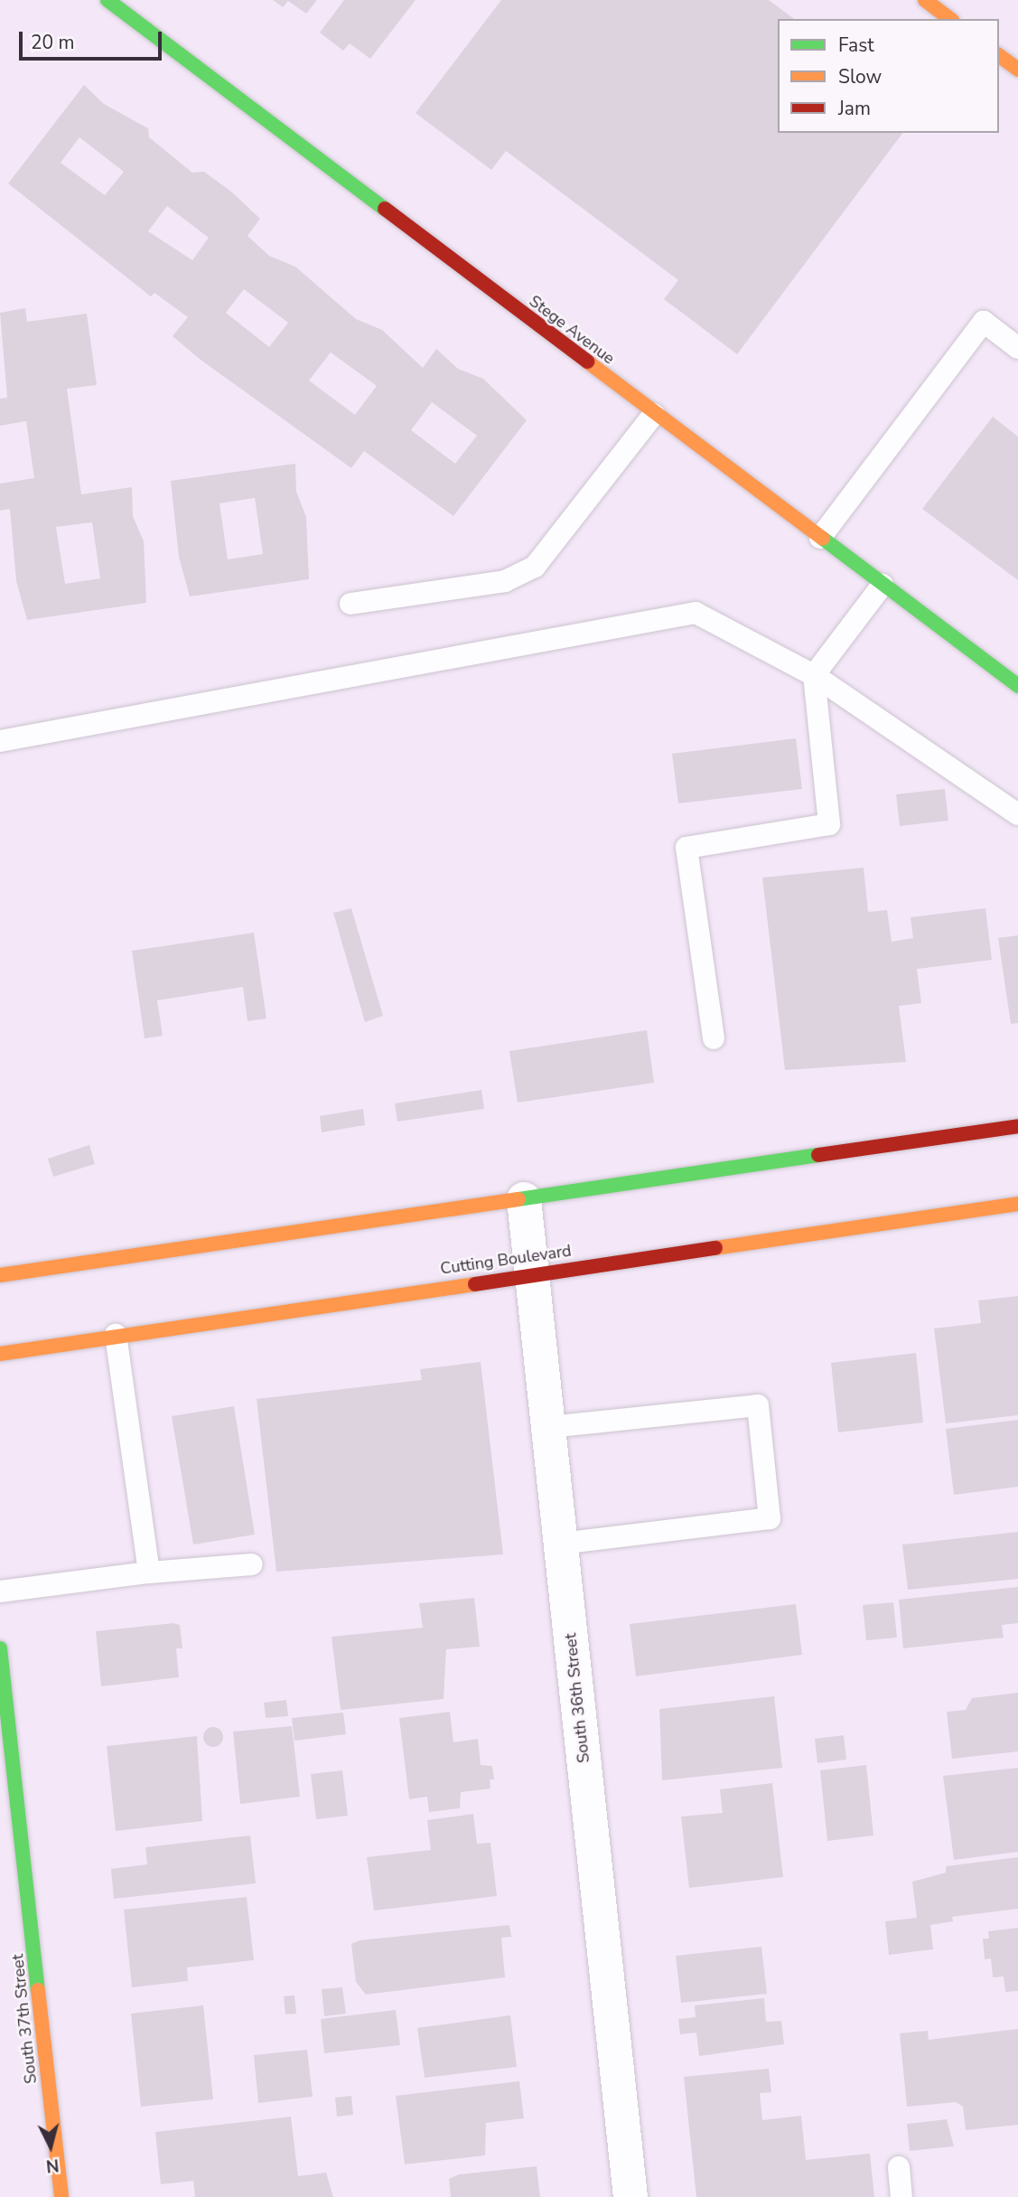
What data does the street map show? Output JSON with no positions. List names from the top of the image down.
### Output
{
  "streets": {
    "main road": ["Stege Avenue", "Cutting Boulevard", "South 37th Street"],
    "street": ["South 36th Street"]
  },
  "crossings": [
    ["Cutting Boulevard", "South 36th Street"]
  ],
  "legend": ["Fast", "Slow", "Jam"],
  "scale_bar": "20 m",
  "north": "bottom"
}
